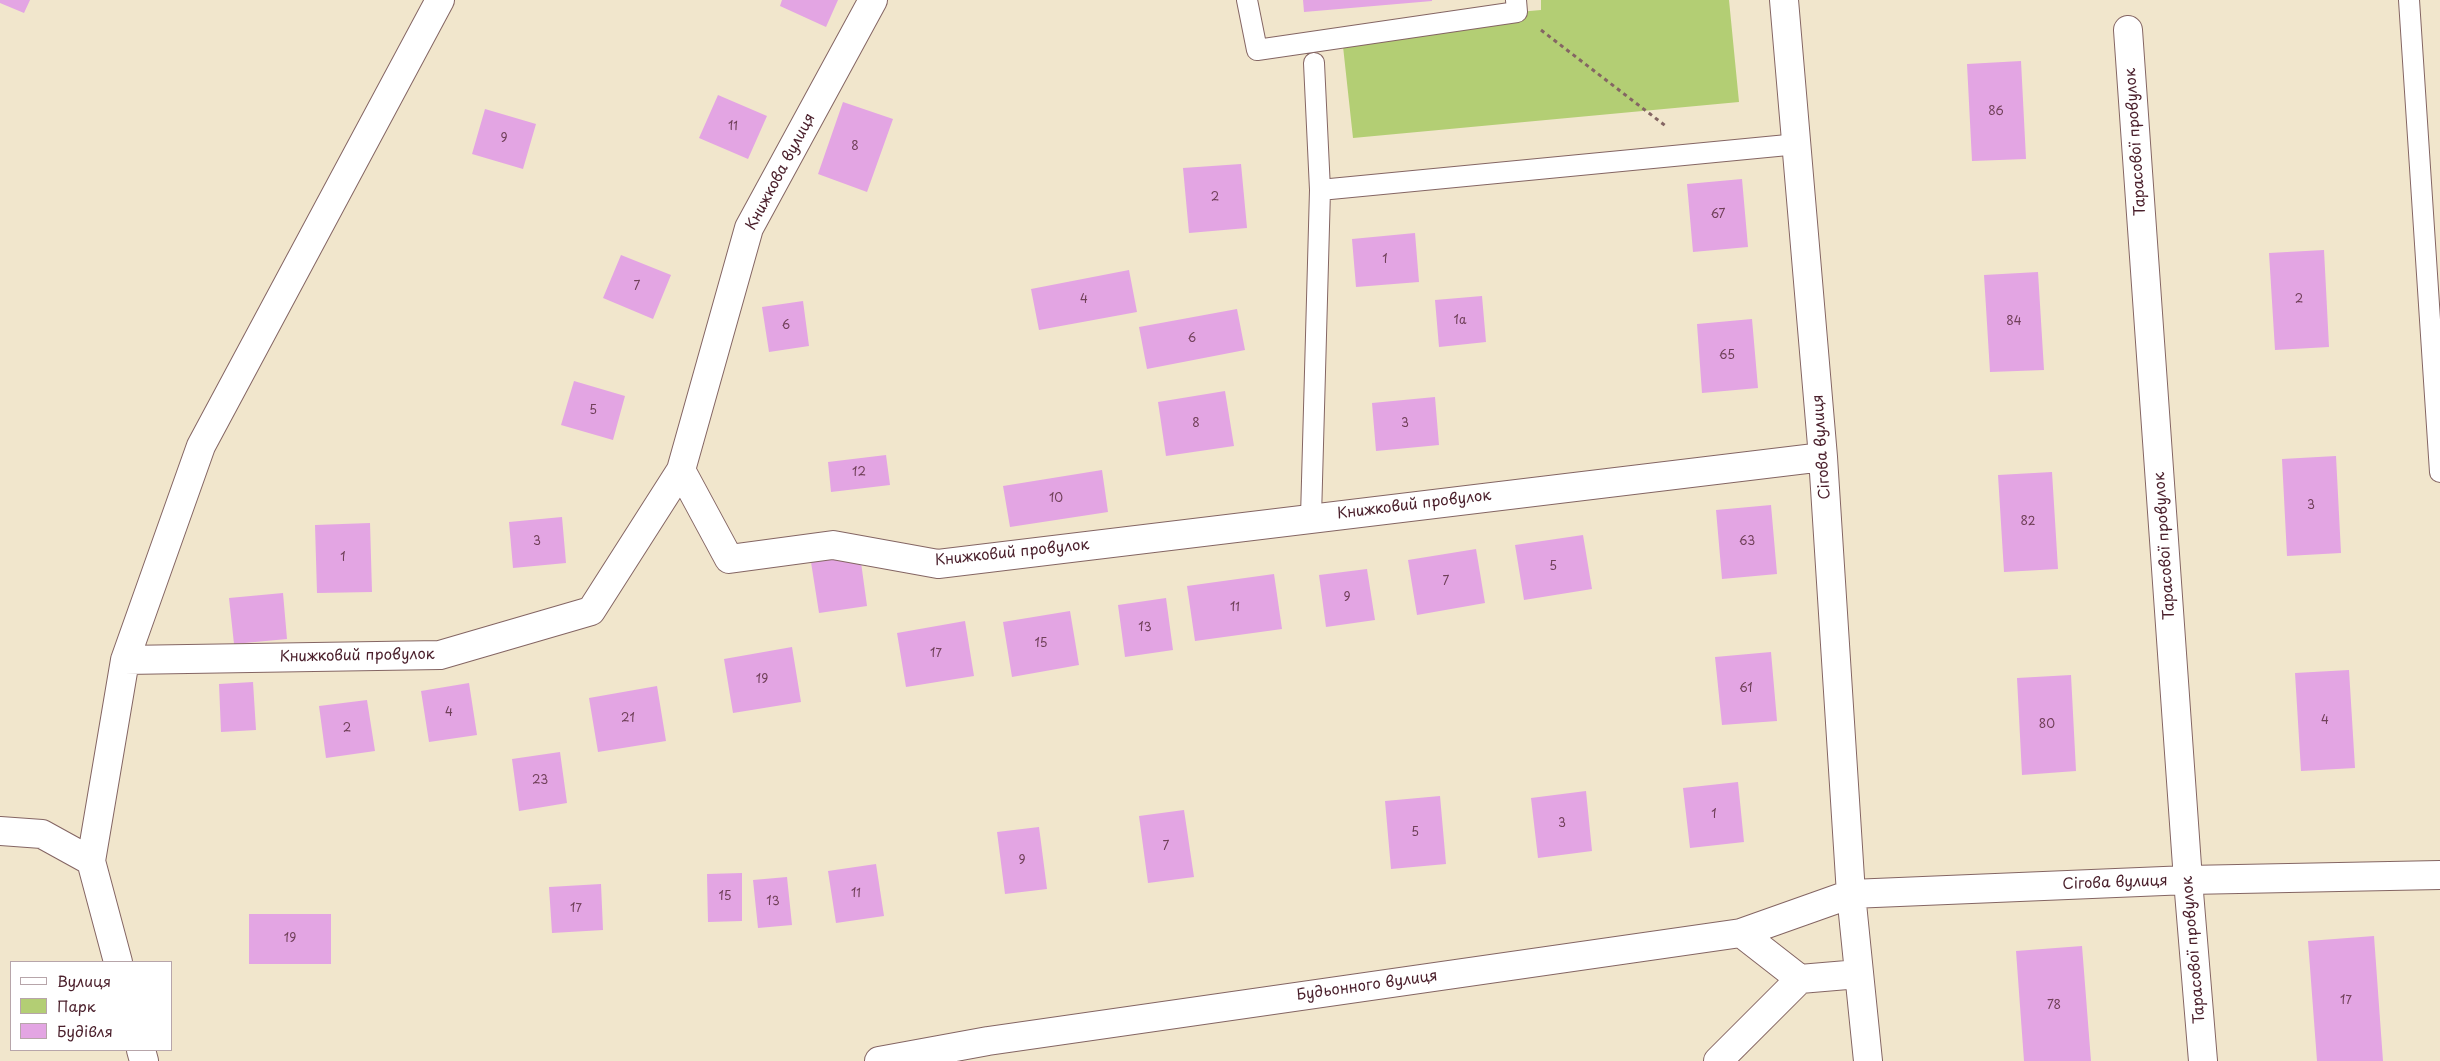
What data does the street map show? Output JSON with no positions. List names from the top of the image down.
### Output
{
  "streets": {
    "street": [
      "Тарасової провулок",
      "Книжкова вулиця",
      "Сігова вулиця",
      "Книжковий провулок",
      "Будьонного вулиця"
    ]
  },
  "crossings": [
    ["Тарасової провулок", "Сігова вулиця"],
    ["Книжкова вулиця", "Книжковий провулок"],
    ["Сігова вулиця", "Книжковий провулок"],
    ["Сігова вулиця", "Будьонного вулиця"]
  ],
  "house_numbers": [
    "86",
    "11",
    "9",
    "8",
    "2",
    "67",
    "1",
    "7",
    "4",
    "2",
    "1а",
    "84",
    "6",
    "6",
    "65",
    "5",
    "8",
    "3",
    "12",
    "10",
    "3",
    "82",
    "3",
    "63",
    "1",
    "5",
    "7",
    "9",
    "11",
    "13",
    "15",
    "17",
    "19",
    "61",
    "4",
    "21",
    "4",
    "80",
    "2",
    "23",
    "1",
    "3",
    "5",
    "7",
    "9",
    "11",
    "15",
    "13",
    "17",
    "19",
    "17",
    "78"
  ],
  "legend": ["Вулиця", "Парк", "Будівля"]
}
